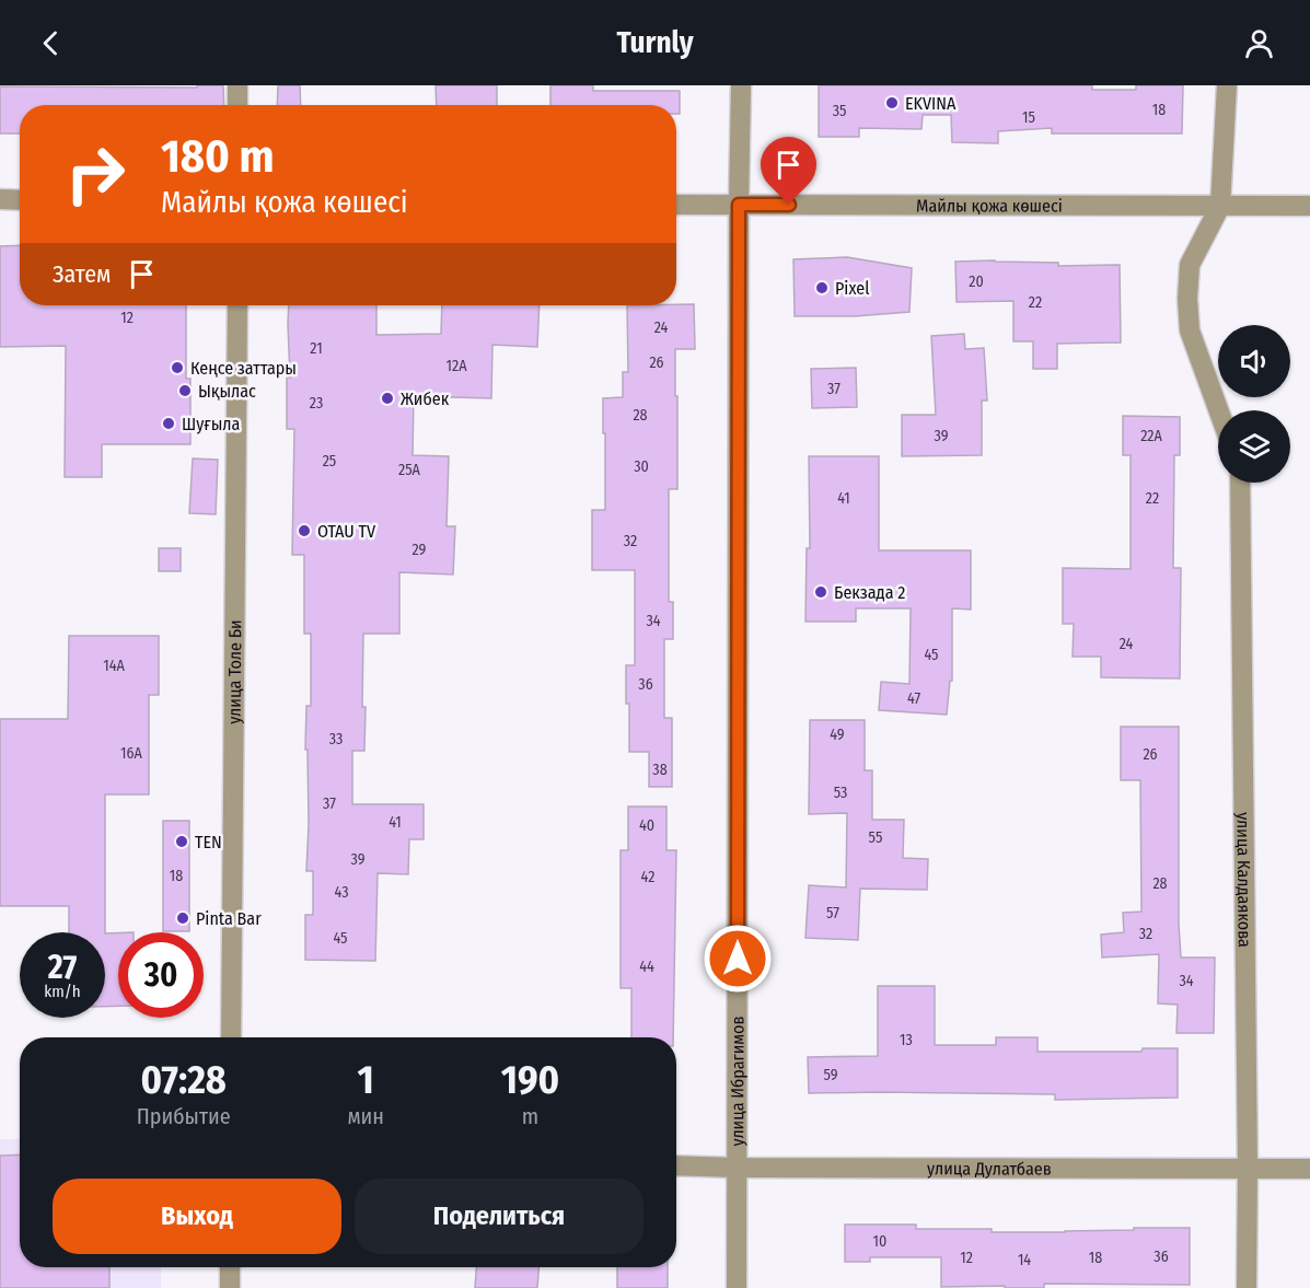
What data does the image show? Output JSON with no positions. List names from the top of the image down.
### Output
{
  "streets": {
    "street": [
      "Майлы қожа көшесі",
      "улица Толе Би",
      "улица Калдаякова",
      "улица Ибрагимов",
      "улица Дулатбаев"
    ]
  },
  "crossings": [
    ["Майлы қожа көшесі", "улица Ибрагимов"],
    ["улица Калдаякова", "улица Дулатбаев"],
    ["улица Ибрагимов", "улица Дулатбаев"]
  ],
  "places": [
    "EKVINA",
    "Pixel",
    "Кеңсе заттары",
    "Ықылас",
    "Жибек",
    "Шуғыла",
    "OTAU TV",
    "Бекзада 2",
    "TEN",
    "Pinta Bar"
  ],
  "house_numbers": [
    "18",
    "35",
    "15",
    "20",
    "22",
    "12",
    "24",
    "21",
    "26",
    "12А",
    "37",
    "23",
    "28",
    "39",
    "22А",
    "25",
    "30",
    "25А",
    "41",
    "22",
    "32",
    "29",
    "34",
    "24",
    "45",
    "14А",
    "36",
    "47",
    "49",
    "33",
    "16А",
    "26",
    "38",
    "53",
    "37",
    "41",
    "40",
    "55",
    "39",
    "18",
    "42",
    "28",
    "43",
    "57",
    "32",
    "45",
    "44",
    "34",
    "13",
    "59",
    "10",
    "36",
    "12",
    "18",
    "14"
  ],
  "page": {
    "header": "Turnly",
    "turn": ["180 m", "Майлы қожа көшесі"],
    "then": "Затем",
    "speed": "27 km/h",
    "limit": "30",
    "eta": [
      "07:28",
      "Прибытие",
      "1",
      "мин",
      "190",
      "m"
    ],
    "buttons": ["Выход", "Поделиться"]
  }
}
